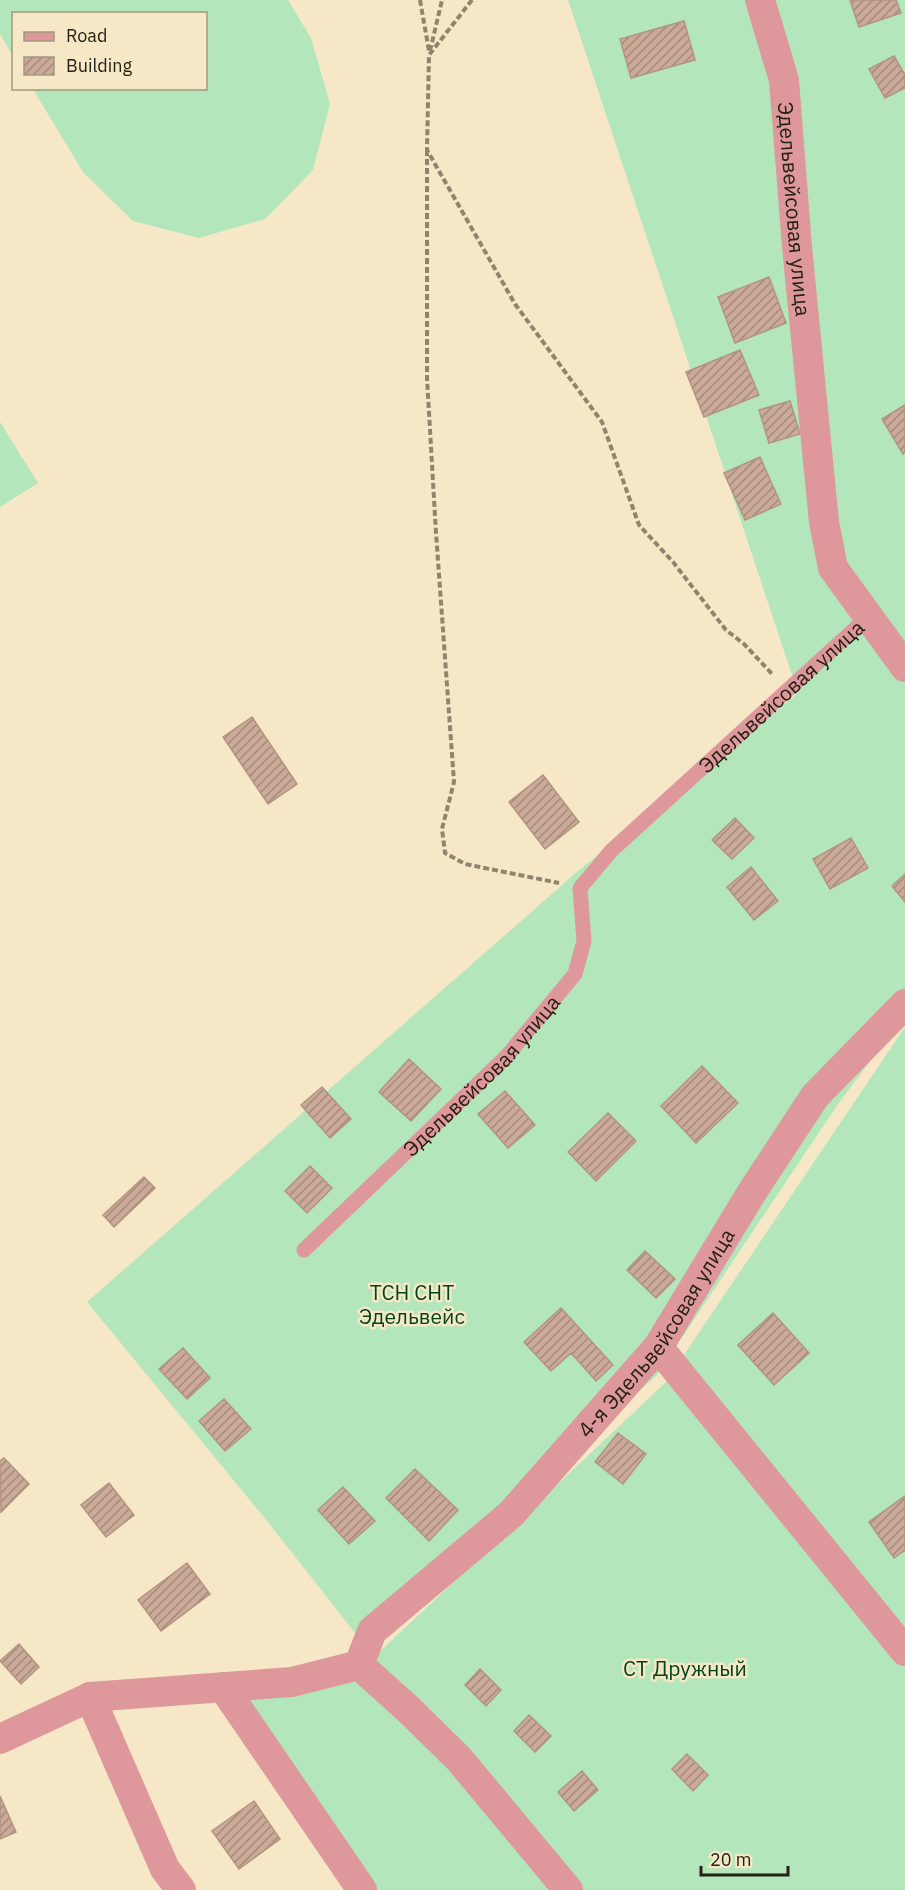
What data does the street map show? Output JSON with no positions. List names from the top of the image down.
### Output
{
  "streets": {
    "street": ["Эдельвейсовая улица", "4-я Эдельвейсовая улица"]
  },
  "parks": ["ТСН СНТ Эдельвейс", "СТ Дружный"],
  "legend": ["Road", "Building"],
  "scale_bar": "20 m"
}
